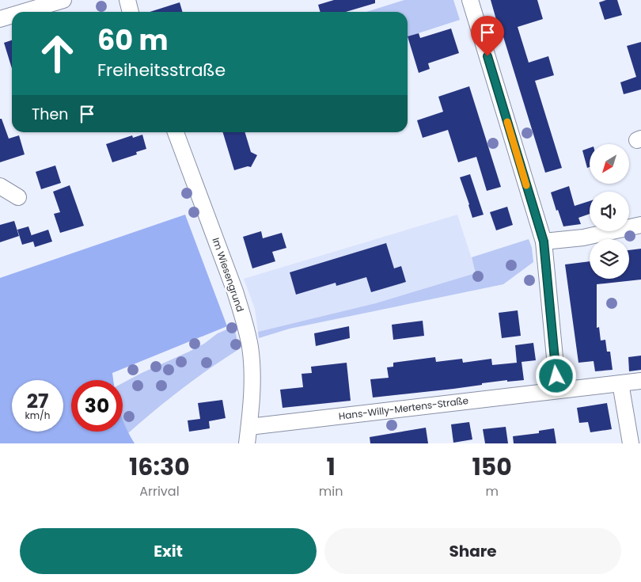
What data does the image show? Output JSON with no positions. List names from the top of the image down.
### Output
{
  "streets": {
    "street": ["Im Wiesengrund", "Hans-Willy-Mertens-Straße"]
  },
  "crossings": [
    ["Im Wiesengrund", "Hans-Willy-Mertens-Straße"]
  ],
  "north": "bottom left",
  "page": {
    "turn": ["60 m", "Freiheitsstraße"],
    "then": "Then",
    "speed": "27 km/h",
    "limit": "30",
    "eta": [
      "16:30",
      "Arrival",
      "1",
      "min",
      "150",
      "m"
    ],
    "buttons": ["Exit", "Share"]
  }
}
